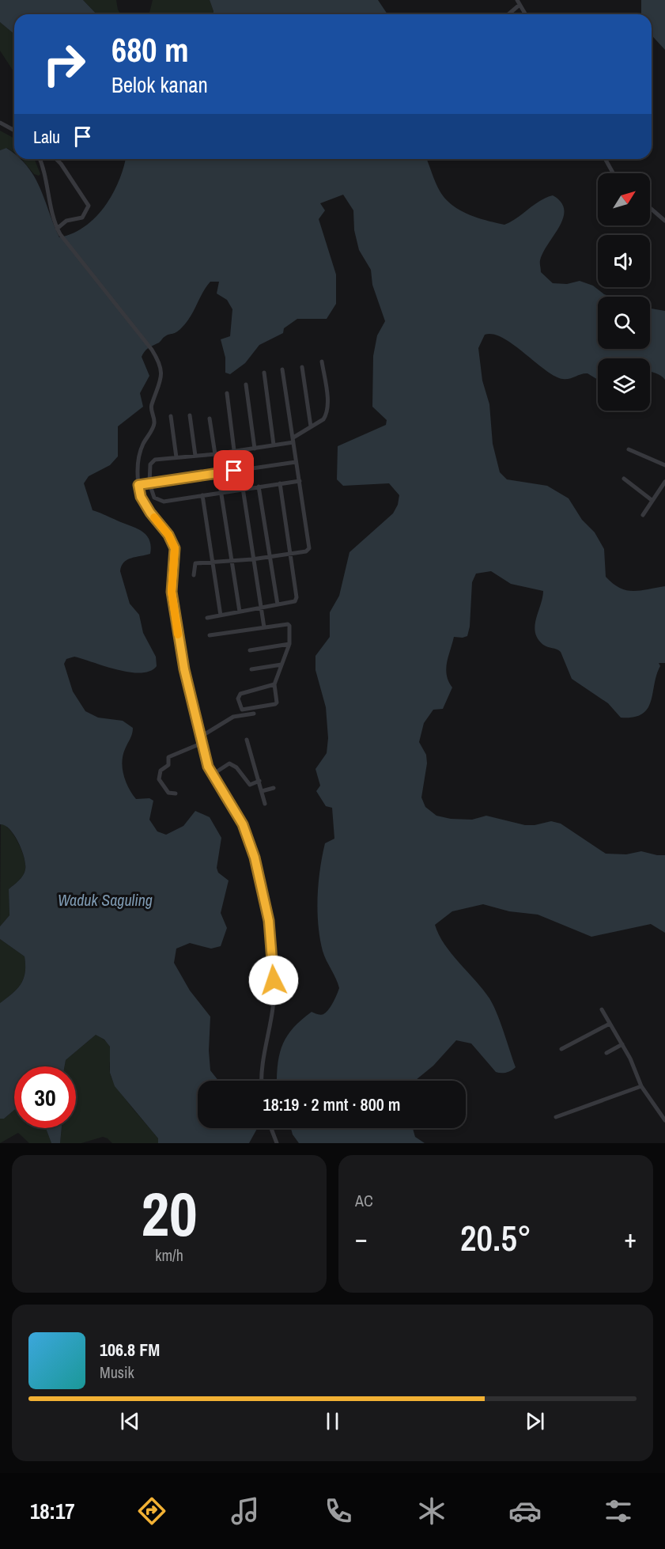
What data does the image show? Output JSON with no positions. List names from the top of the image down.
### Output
{
  "water": ["Waduk Saguling"],
  "north": "top right",
  "page": {
    "turn": ["680 m", "Belok kanan"],
    "then": "Lalu",
    "limit": "30",
    "trip": "18:19 · 2 mnt · 800 m",
    "tile": [
      ["20", "km/h"],
      "AC"
    ],
    "heat": ["−", "20.5°", "+"],
    "song": ["106.8 FM", "Musik"],
    "tabs": "18:17"
  }
}
